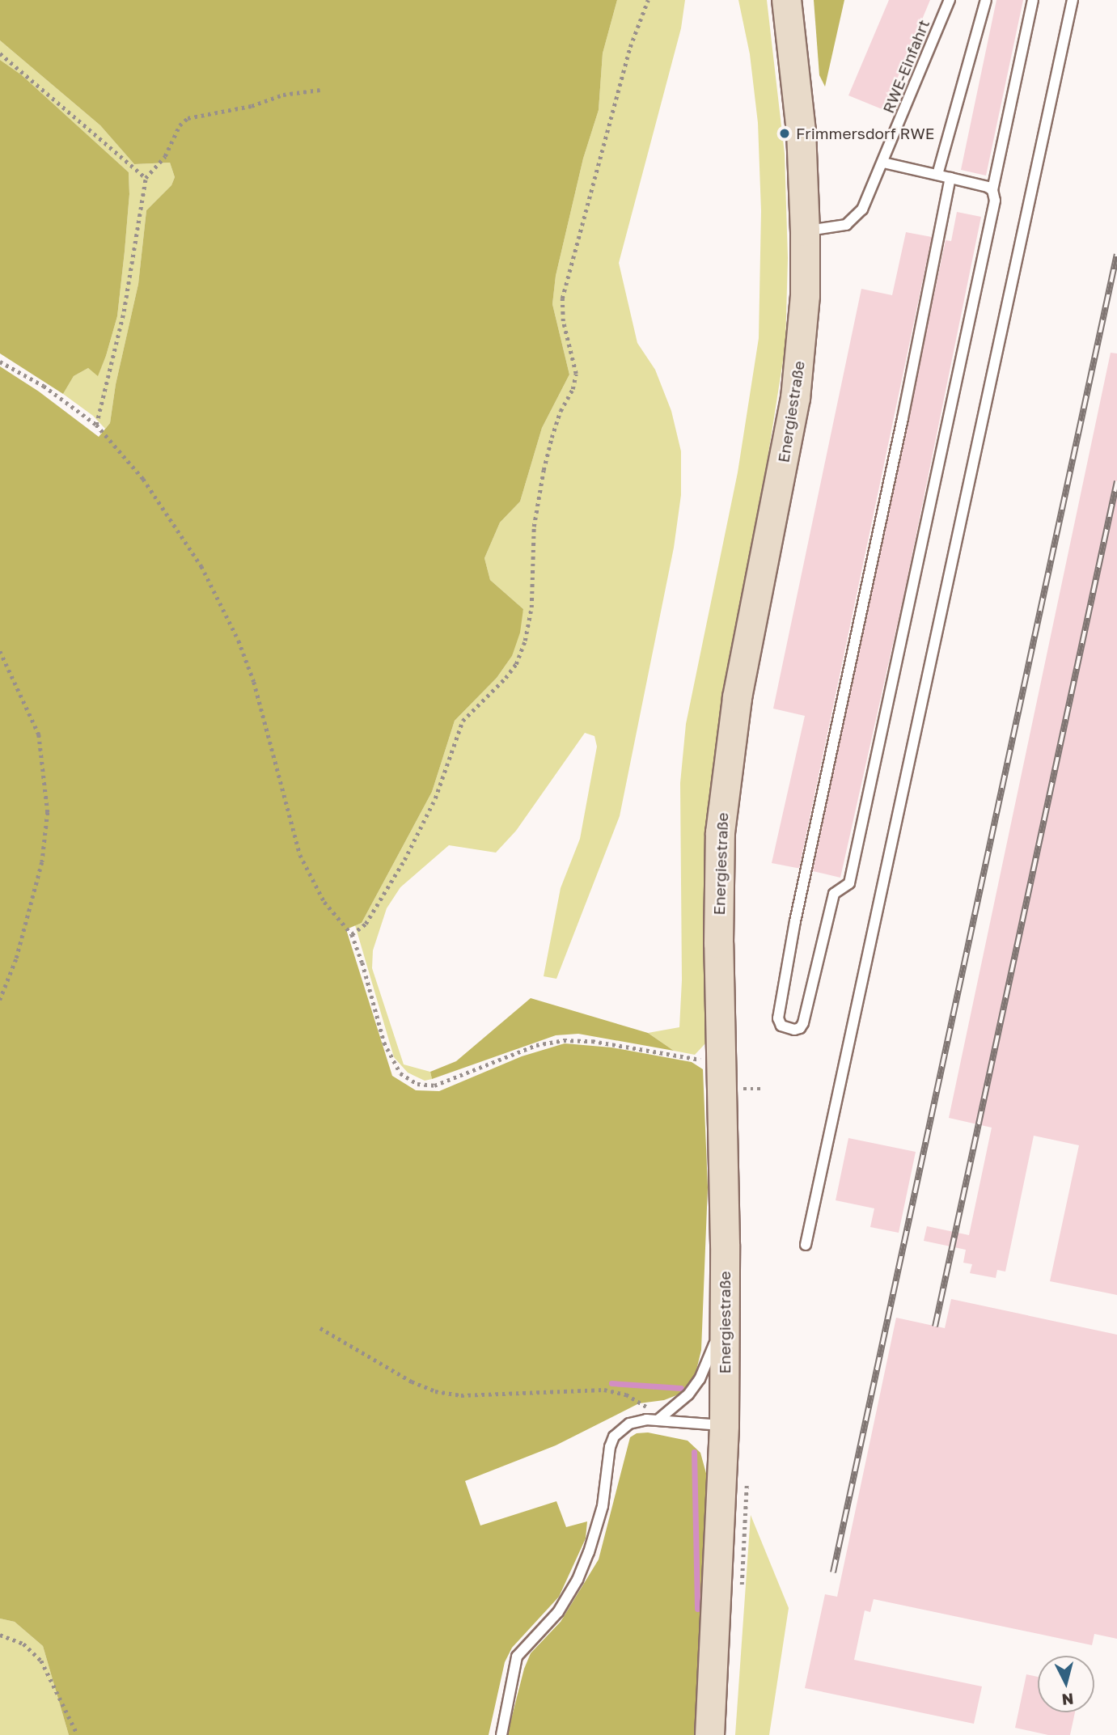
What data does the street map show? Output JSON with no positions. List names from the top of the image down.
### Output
{
  "streets": {
    "main road": ["Energiestraße"],
    "lane": ["RWE-Einfahrt"]
  },
  "crossings": [
    ["RWE-Einfahrt", "Energiestraße"]
  ],
  "places": ["Frimmersdorf RWE"],
  "north": "bottom"
}
